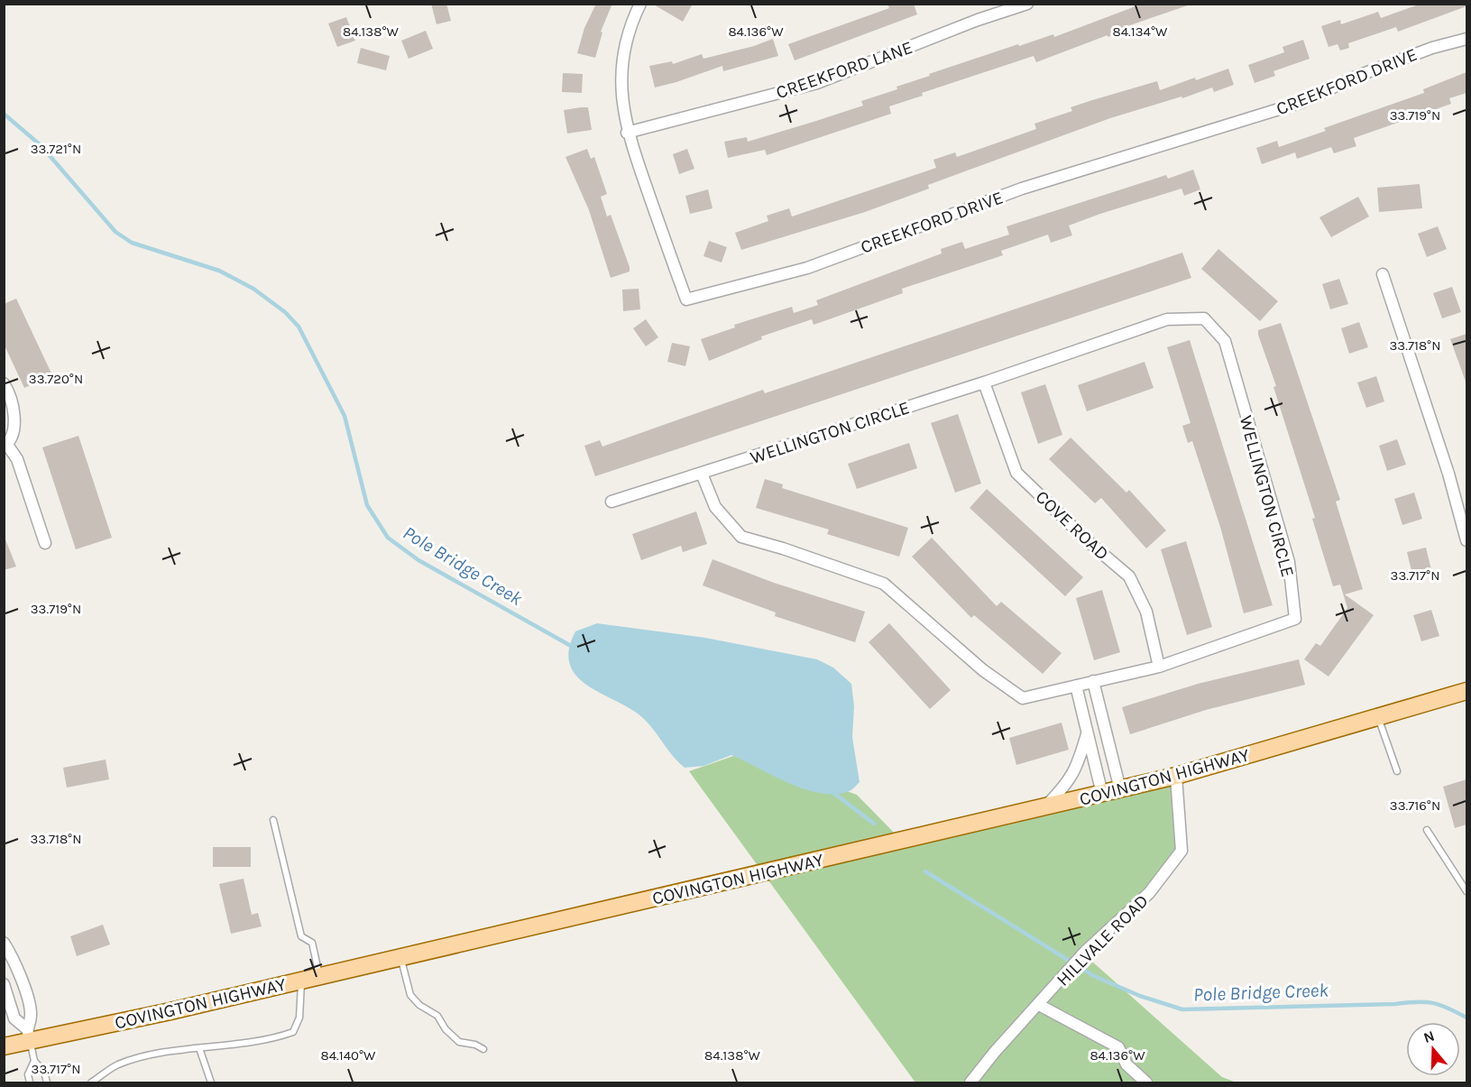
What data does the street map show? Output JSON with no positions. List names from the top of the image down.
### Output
{
  "streets": {
    "main road": ["COVINGTON HIGHWAY"],
    "street": [
      "CREEKFORD LANE",
      "CREEKFORD DRIVE",
      "WELLINGTON CIRCLE",
      "COVE ROAD",
      "HILLVALE ROAD"
    ]
  },
  "crossings": [
    ["CREEKFORD LANE", "CREEKFORD DRIVE"],
    ["WELLINGTON CIRCLE", "COVE ROAD"],
    ["COVINGTON HIGHWAY", "HILLVALE ROAD"]
  ],
  "water": ["Pole Bridge Creek"],
  "north": "top",
  "coordinates": [
    "84.138°W",
    "84.136°W",
    "84.134°W",
    "33.719°N",
    "33.721°N",
    "33.718°N",
    "33.720°N",
    "33.717°N",
    "33.716°N",
    "84.140°W"
  ]
}
